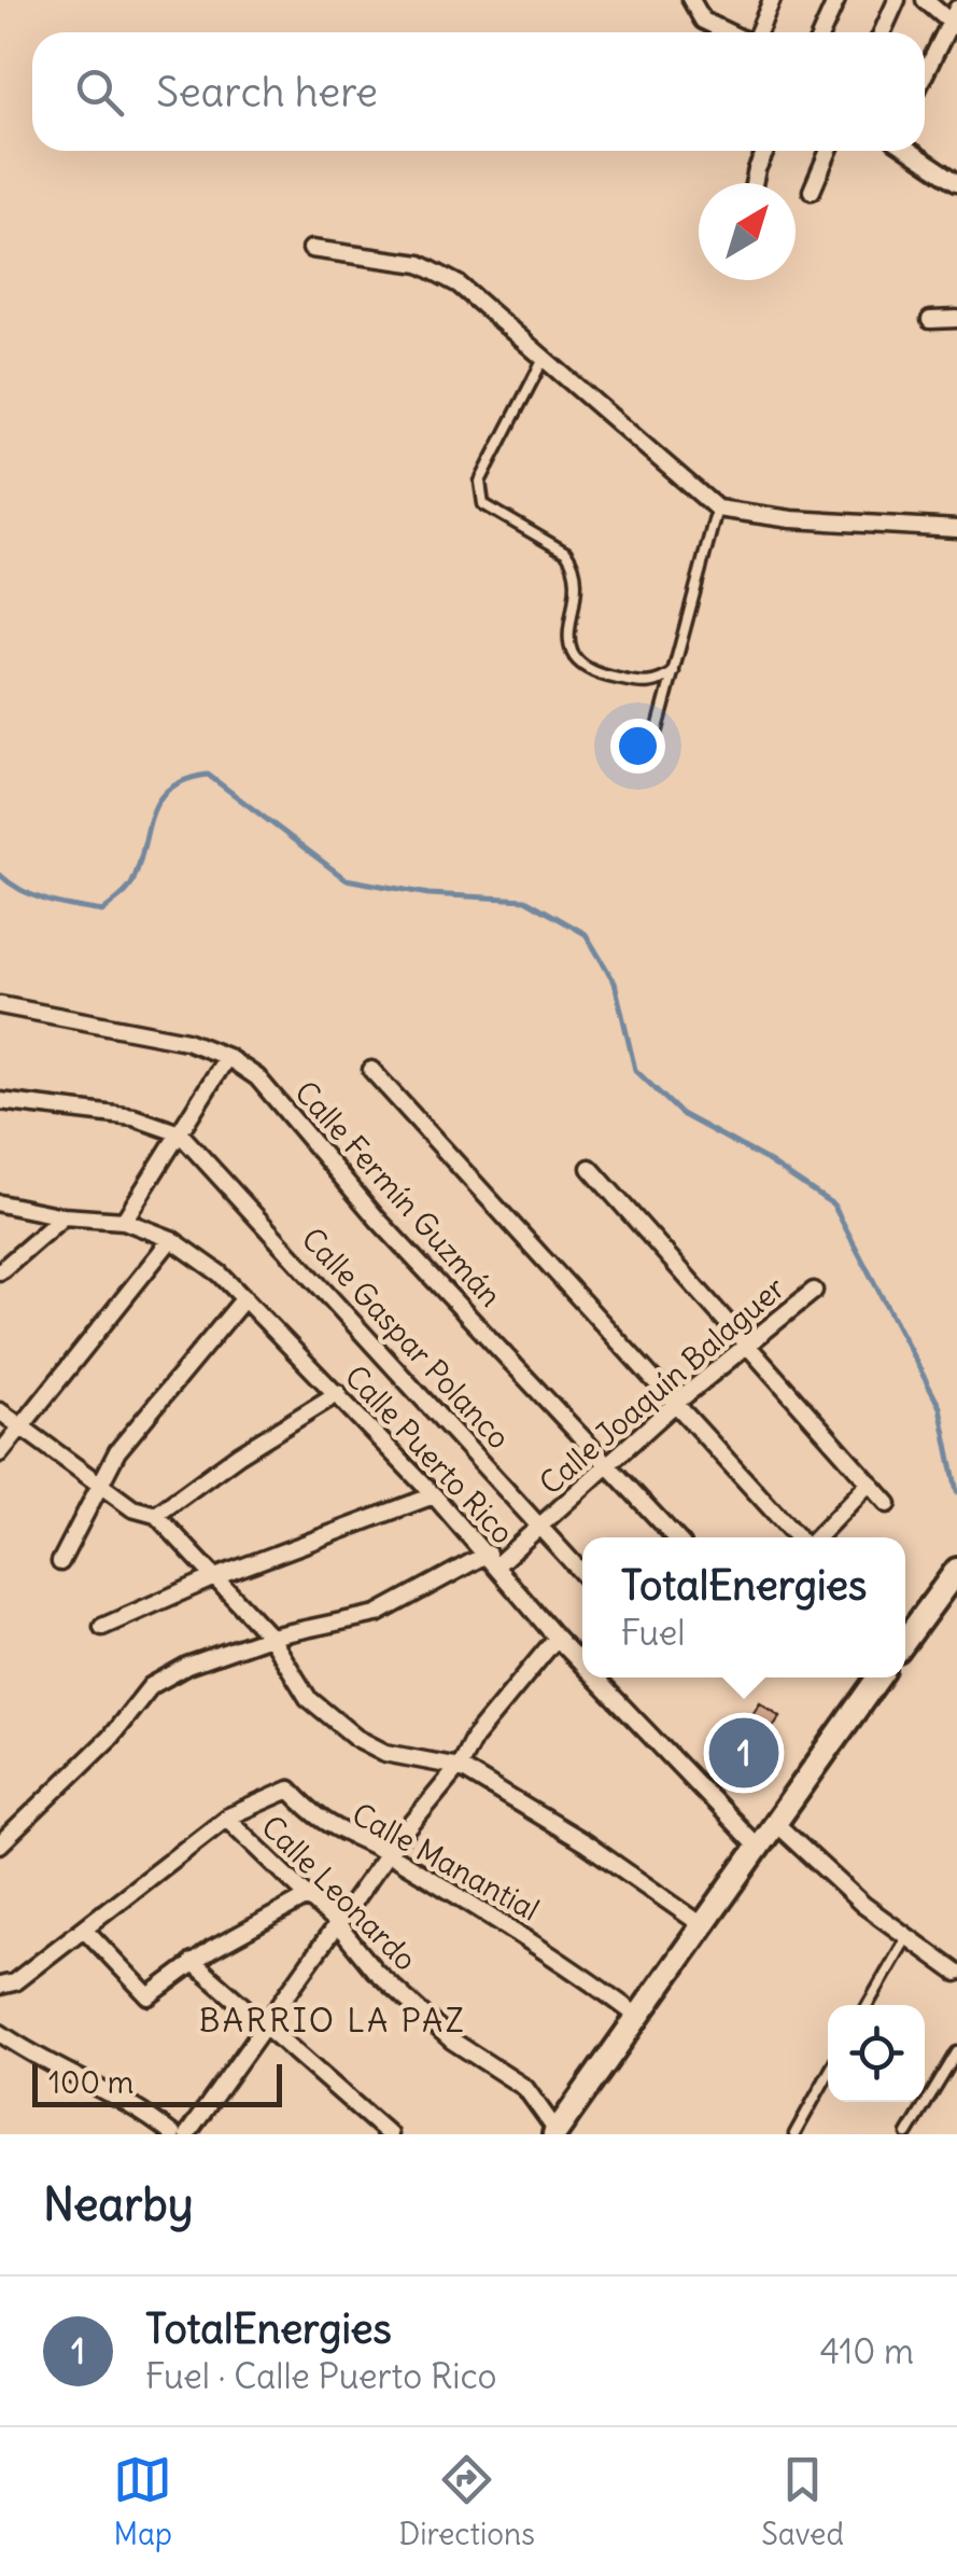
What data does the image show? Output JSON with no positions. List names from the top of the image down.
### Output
{
  "streets": {
    "street": [
      "Calle Fermín Guzmán",
      "Calle Gaspar Polanco",
      "Calle Joaquín Balaguer",
      "Calle Puerto Rico",
      "Calle Manantial",
      "Calle Leonardo"
    ]
  },
  "crossings": [
    ["Calle Fermín Guzmán", "Calle Joaquín Balaguer"],
    ["Calle Gaspar Polanco", "Calle Joaquín Balaguer"],
    ["Calle Joaquín Balaguer", "Calle Puerto Rico"],
    ["Calle Manantial", "Calle Leonardo"]
  ],
  "districts": ["BARRIO LA PAZ"],
  "scale_bar": "100 m",
  "north": "top right",
  "page": {
    "search": "Search here",
    "popup": ["TotalEnergies", "Fuel"],
    "pins": "1",
    "scale": "100 m",
    "heading": "Nearby",
    "list": [
      {
        "mark": "1",
        "name": "TotalEnergies",
        "note": "Fuel · Calle Puerto Rico",
        "value": "410 m"
      }
    ],
    "nav": ["Map", "Directions", "Saved"]
  }
}
